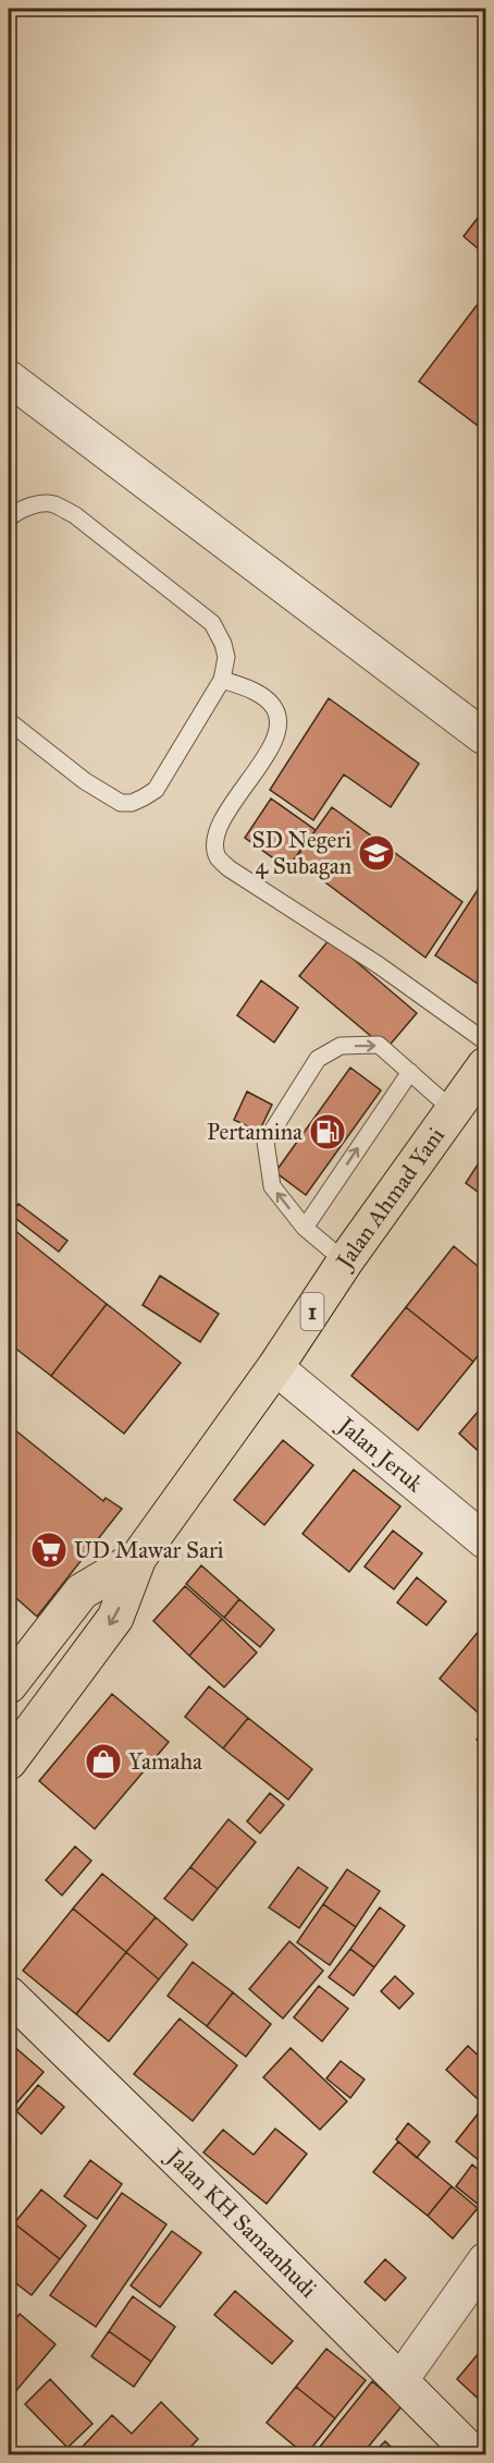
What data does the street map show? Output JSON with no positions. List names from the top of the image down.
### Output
{
  "streets": {
    "highway": ["Jalan Ahmad Yani", "1"],
    "main road": ["Jalan KH Samanhudi"],
    "street": ["Jalan Jeruk"]
  },
  "crossings": [
    ["Jalan Ahmad Yani", "Jalan Jeruk"]
  ],
  "places": {
    "school or university": ["SD Negeri 4 Subagan"],
    "fuel station": ["Pertamina"],
    "supermarket": ["UD Mawar Sari"],
    "shop": ["Yamaha"]
  }
}
